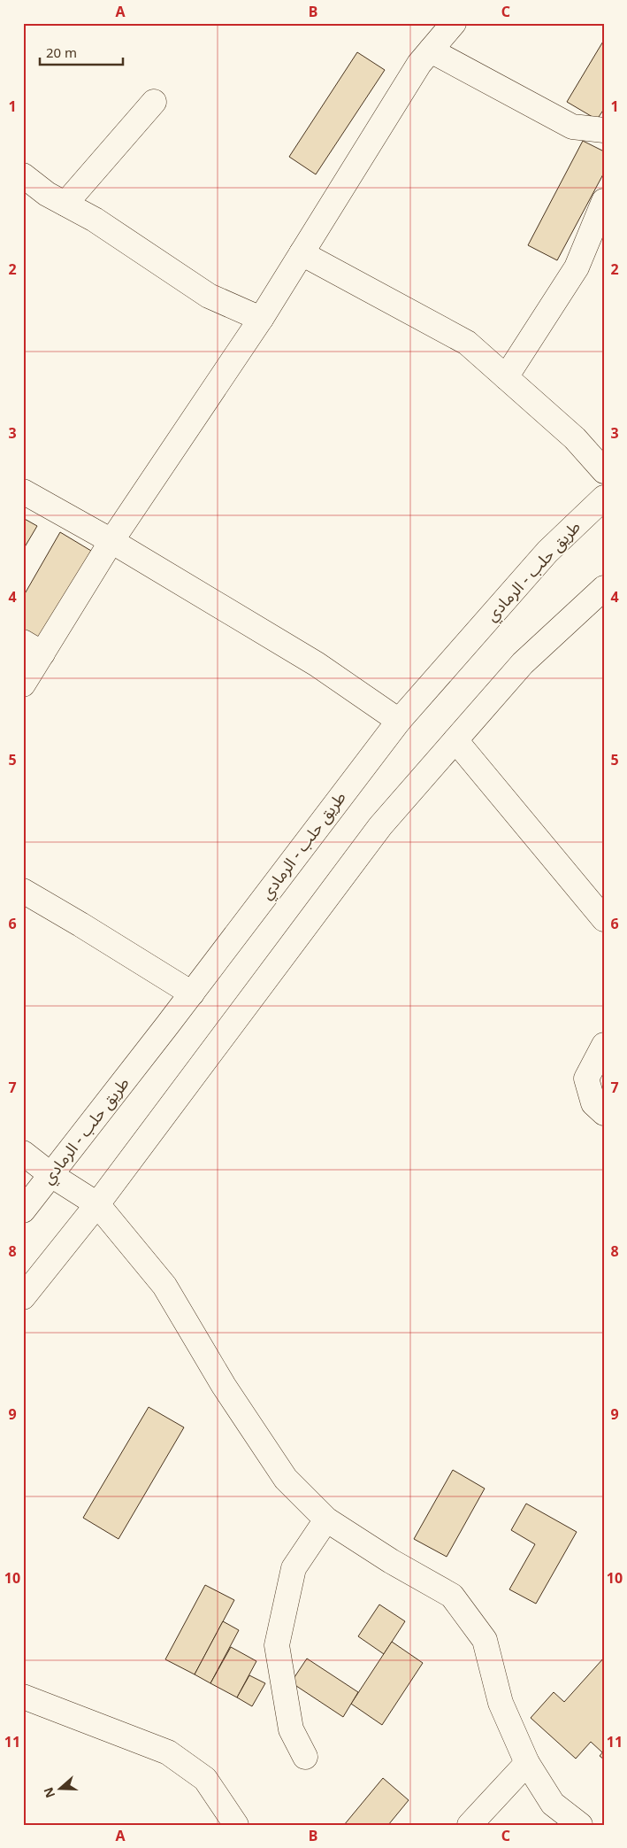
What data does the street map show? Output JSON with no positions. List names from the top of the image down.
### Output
{
  "streets": {
    "main road": ["طريق حلب - الرمادي"]
  },
  "scale_bar": "20 m",
  "north": "left",
  "grid": {
    "columns": ["A", "B", "C"],
    "rows": [
      "1",
      "2",
      "3",
      "4",
      "5",
      "6",
      "7",
      "8",
      "9",
      "10",
      "11"
    ]
  }
}
